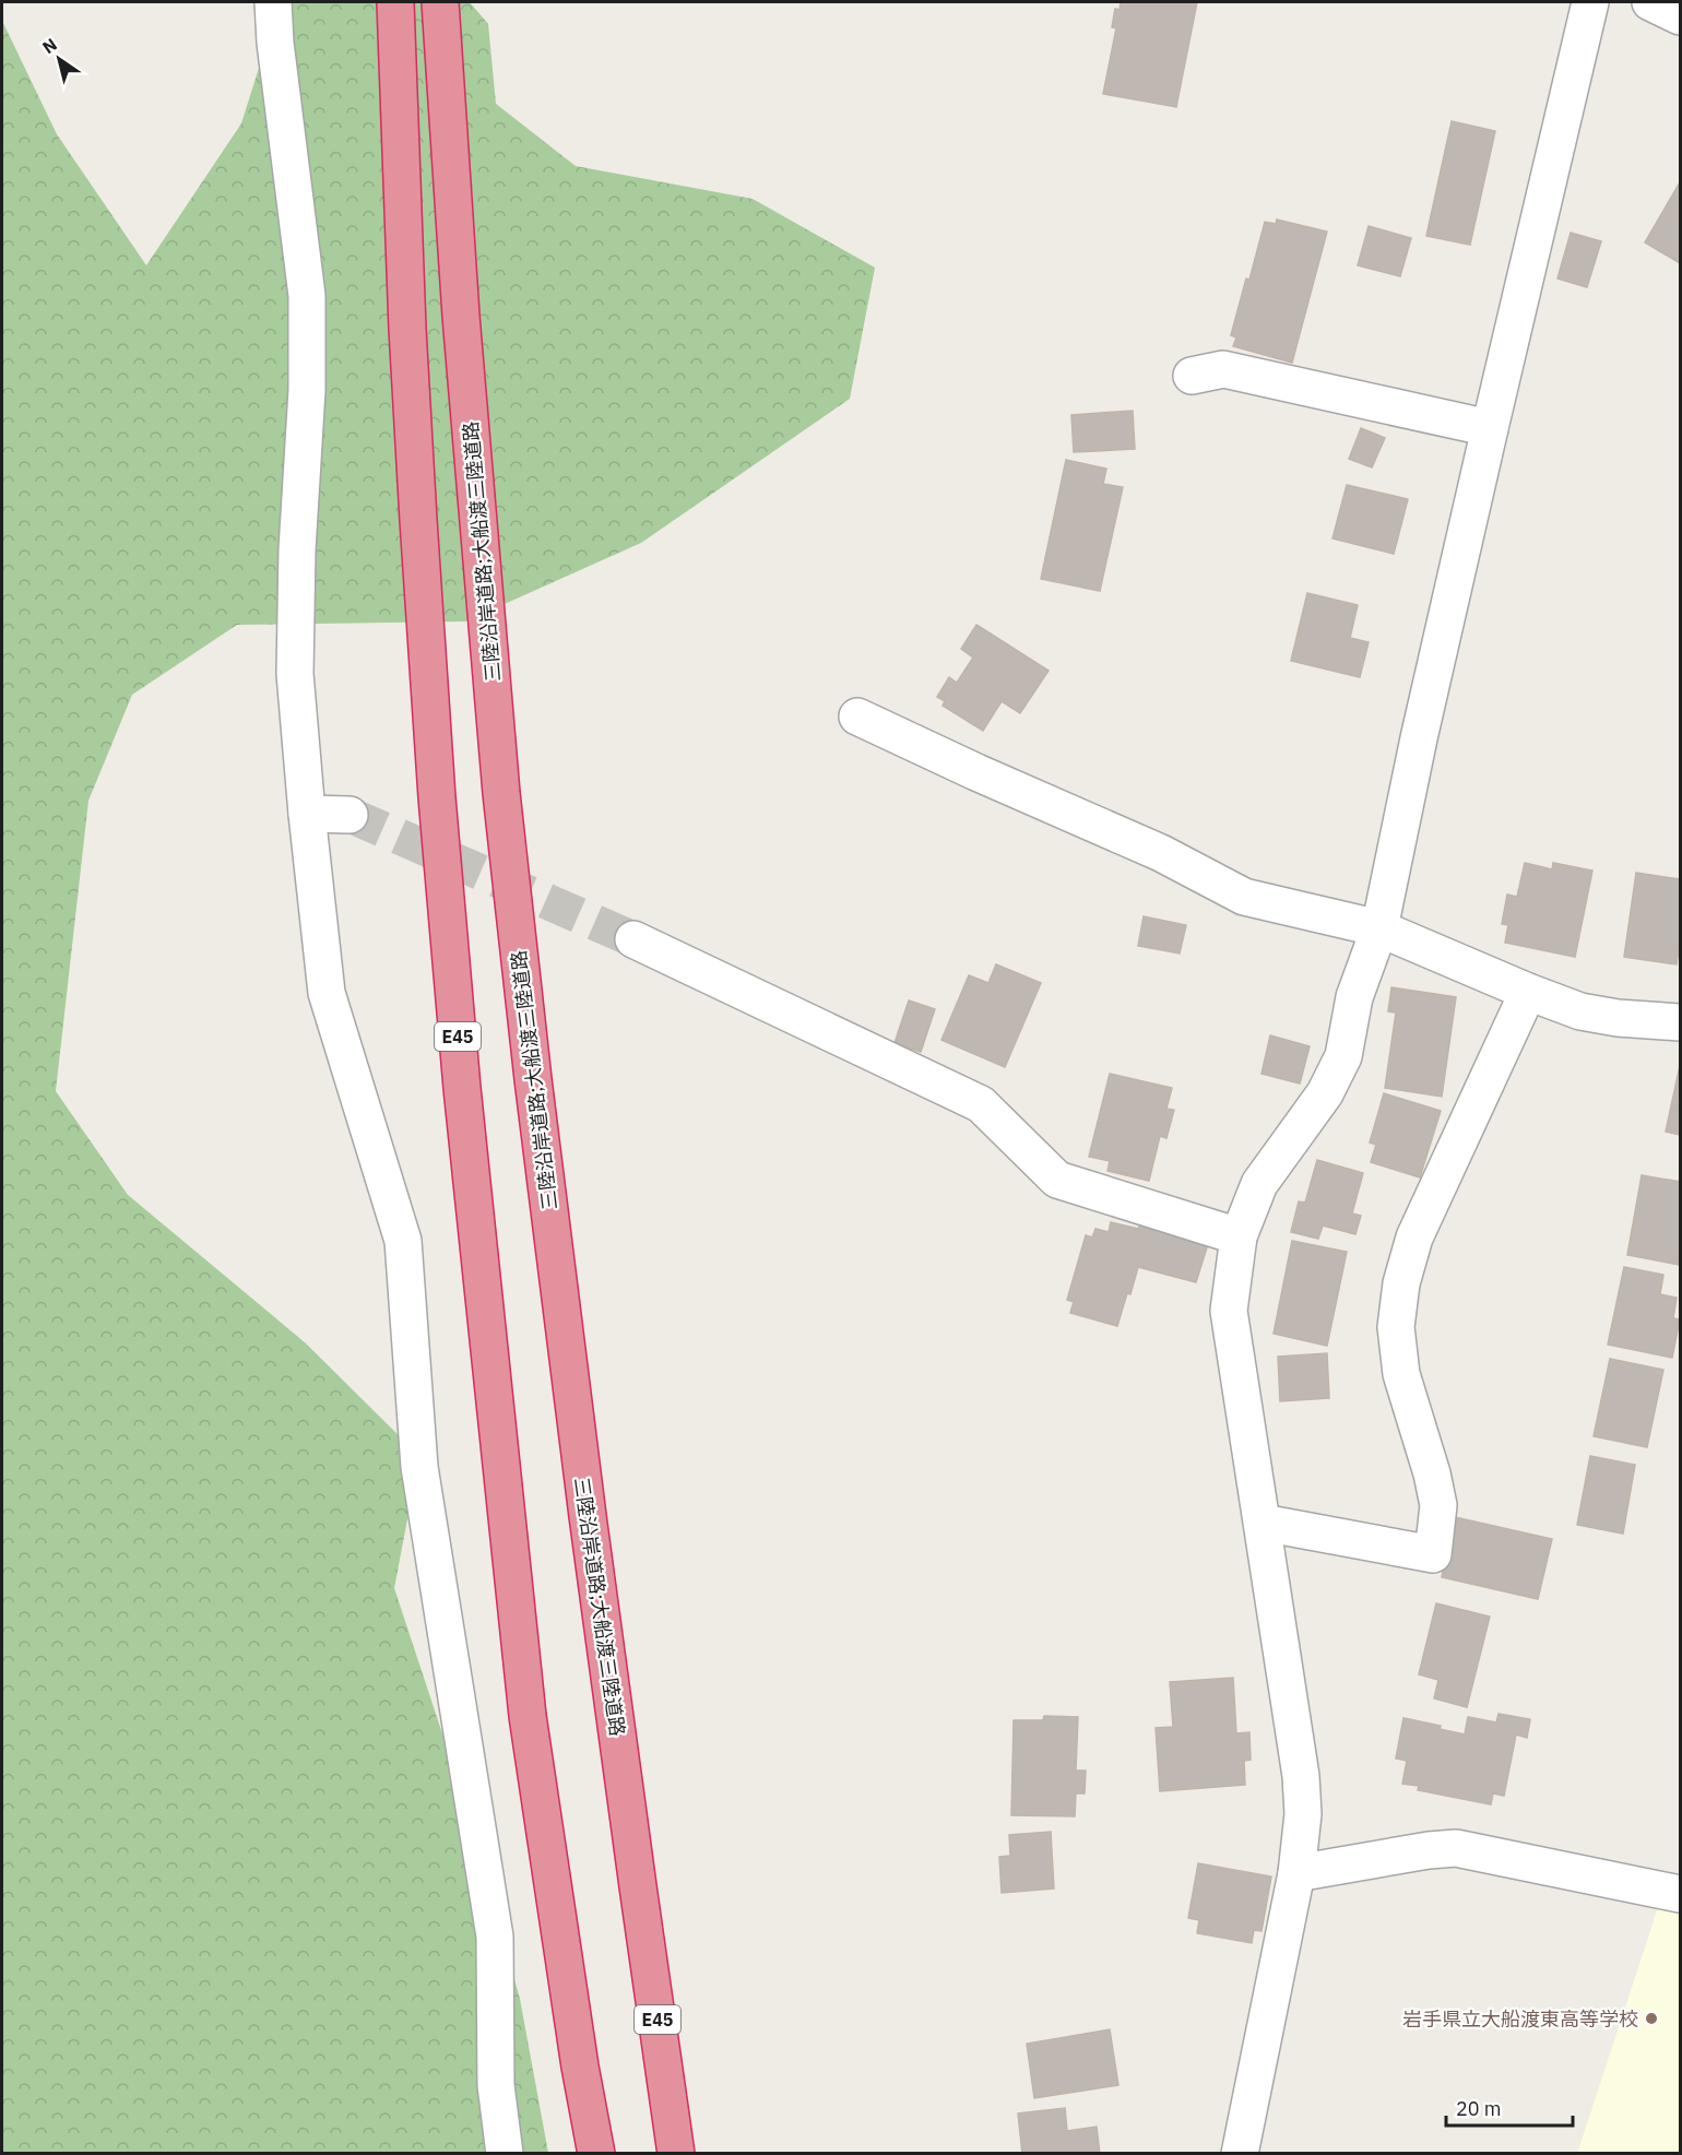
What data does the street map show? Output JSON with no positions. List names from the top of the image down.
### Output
{
  "streets": {
    "highway": ["三陸沿岸道路;大船渡三陸道路", "E45"]
  },
  "places": ["岩手県立大船渡東高等学校"],
  "scale_bar": "20 m",
  "north": "top left"
}
